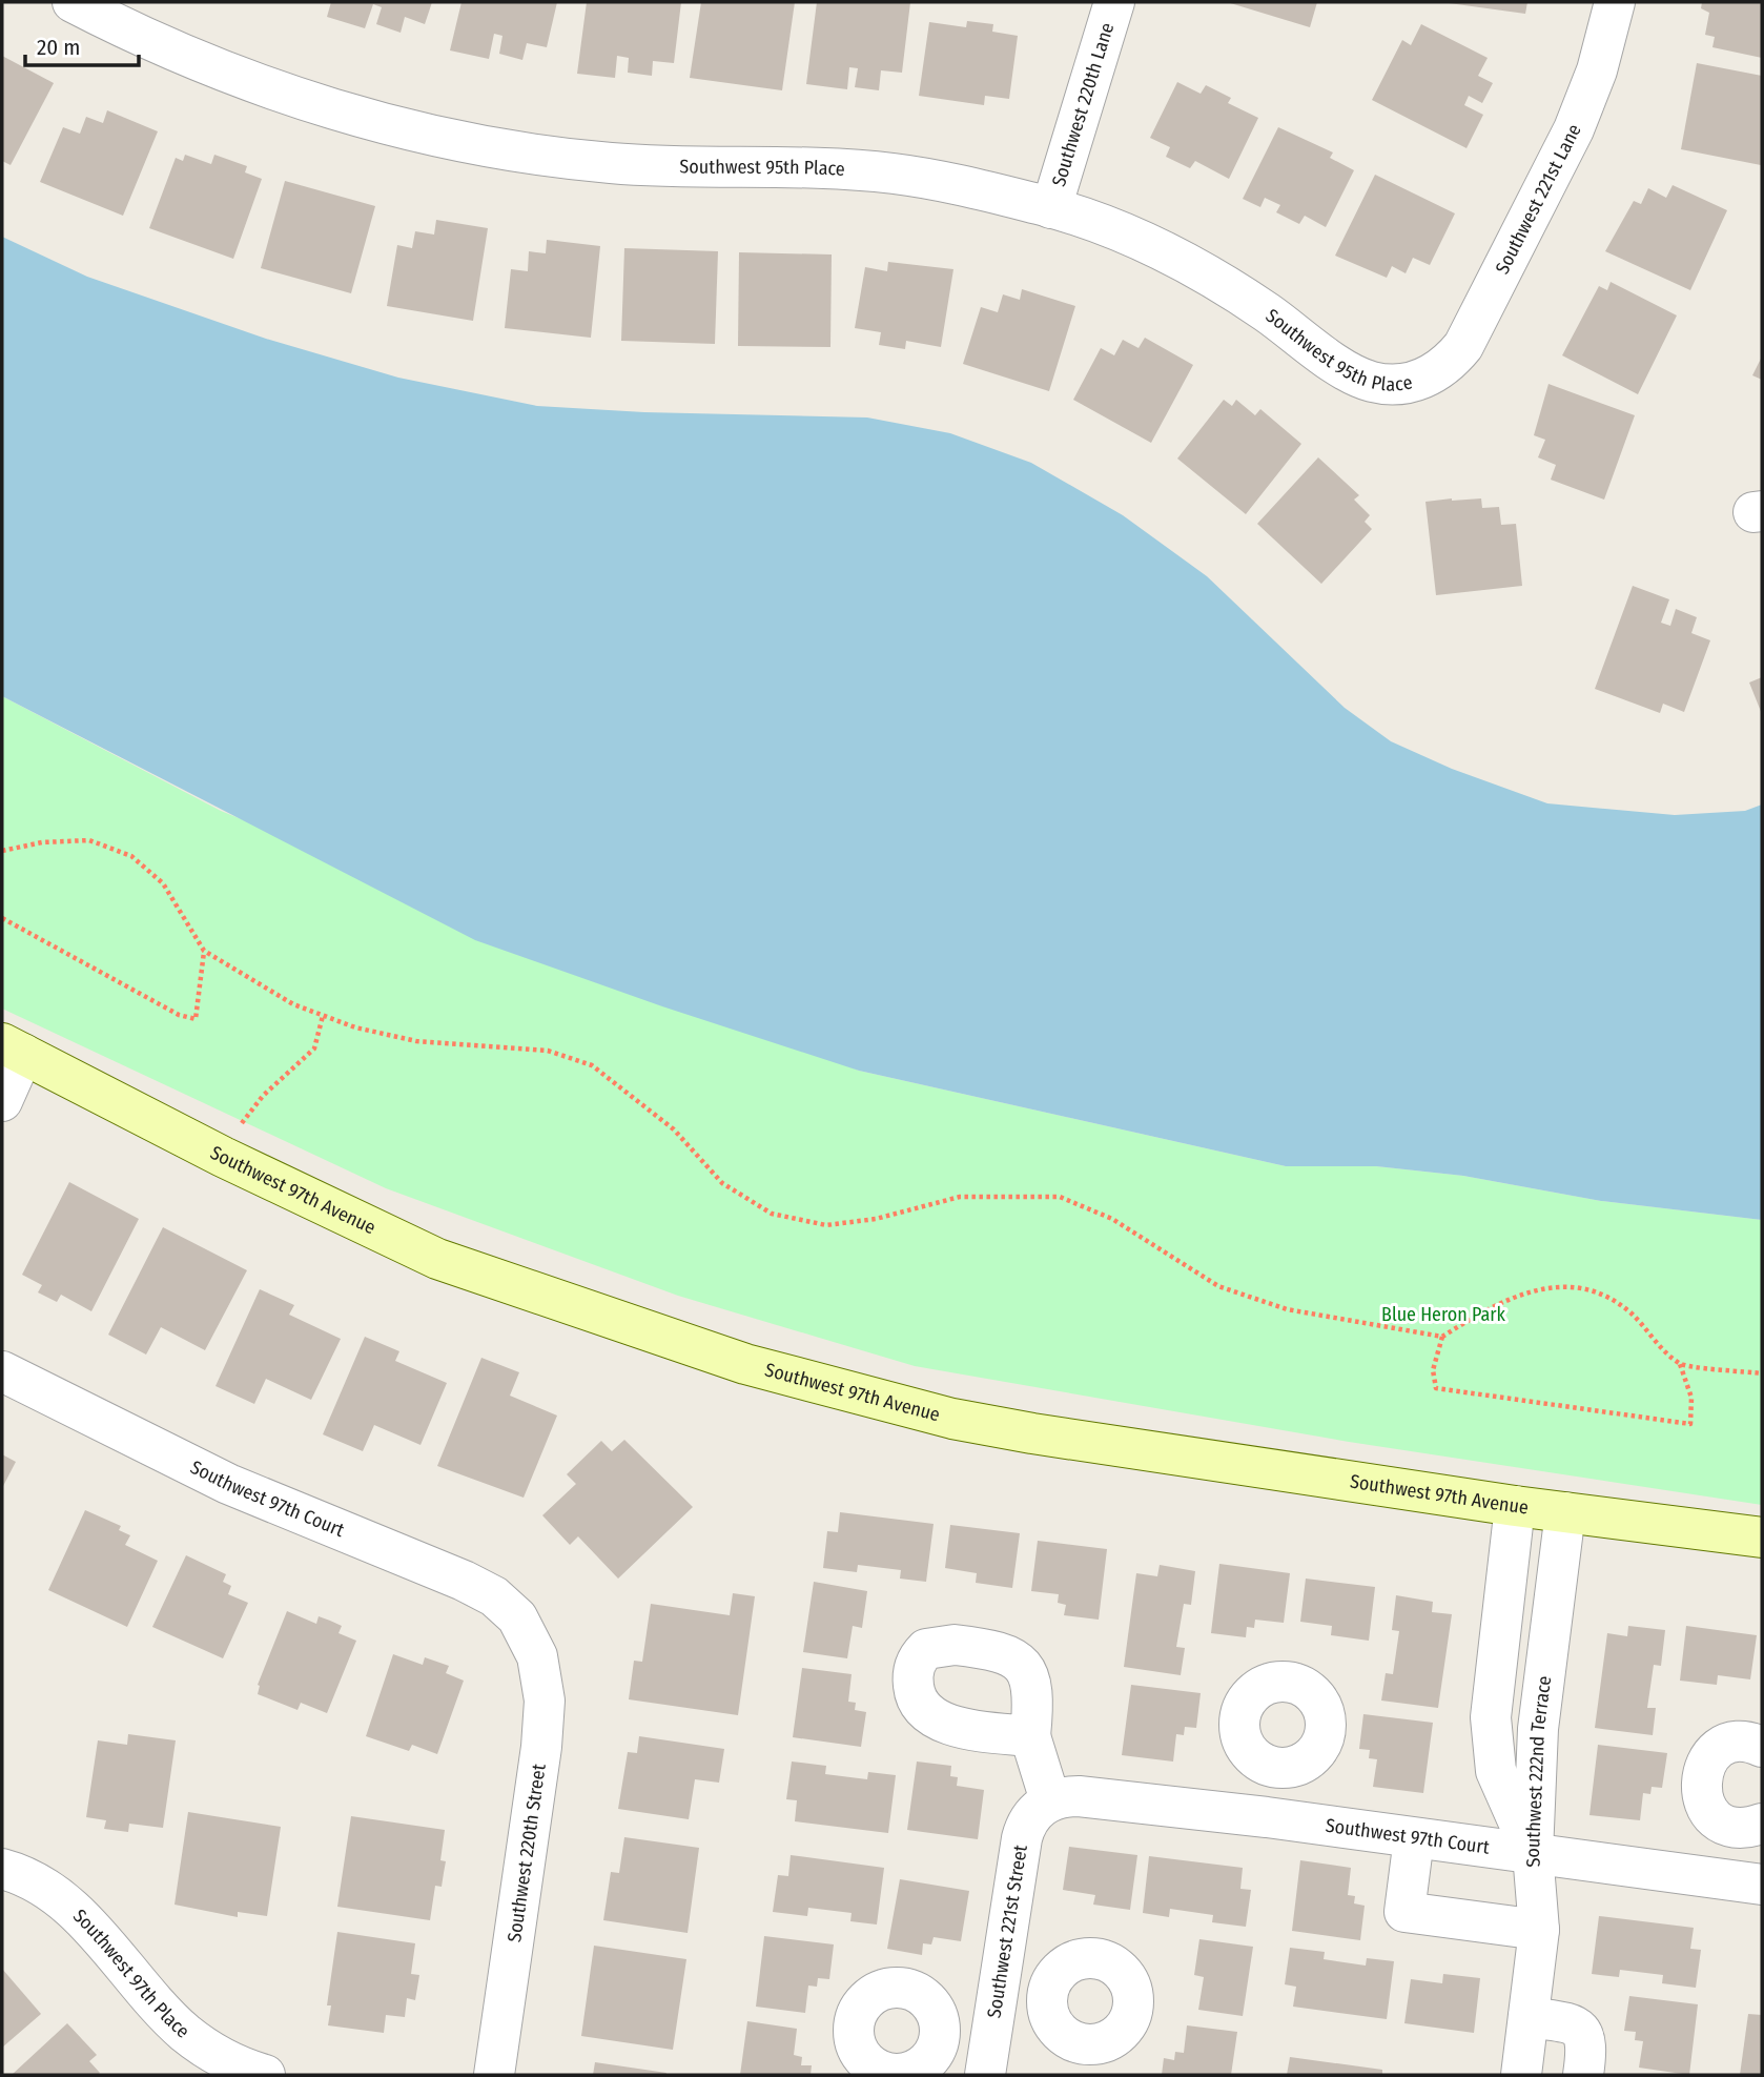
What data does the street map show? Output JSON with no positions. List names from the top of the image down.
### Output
{
  "streets": {
    "street": [
      "Southwest 220th Lane",
      "Southwest 95th Place",
      "Southwest 221st Lane",
      "Southwest 97th Avenue",
      "Southwest 97th Court",
      "Southwest 222nd Terrace",
      "Southwest 220th Street",
      "Southwest 221st Street",
      "Southwest 97th Place"
    ]
  },
  "crossings": [
    ["Southwest 220th Lane", "Southwest 95th Place"],
    ["Southwest 95th Place", "Southwest 221st Lane"],
    ["Southwest 97th Avenue", "Southwest 222nd Terrace"],
    ["Southwest 97th Court", "Southwest 222nd Terrace"],
    ["Southwest 97th Court", "Southwest 220th Street"],
    ["Southwest 97th Court", "Southwest 221st Street"]
  ],
  "parks": ["Blue Heron Park"],
  "scale_bar": "20 m"
}
